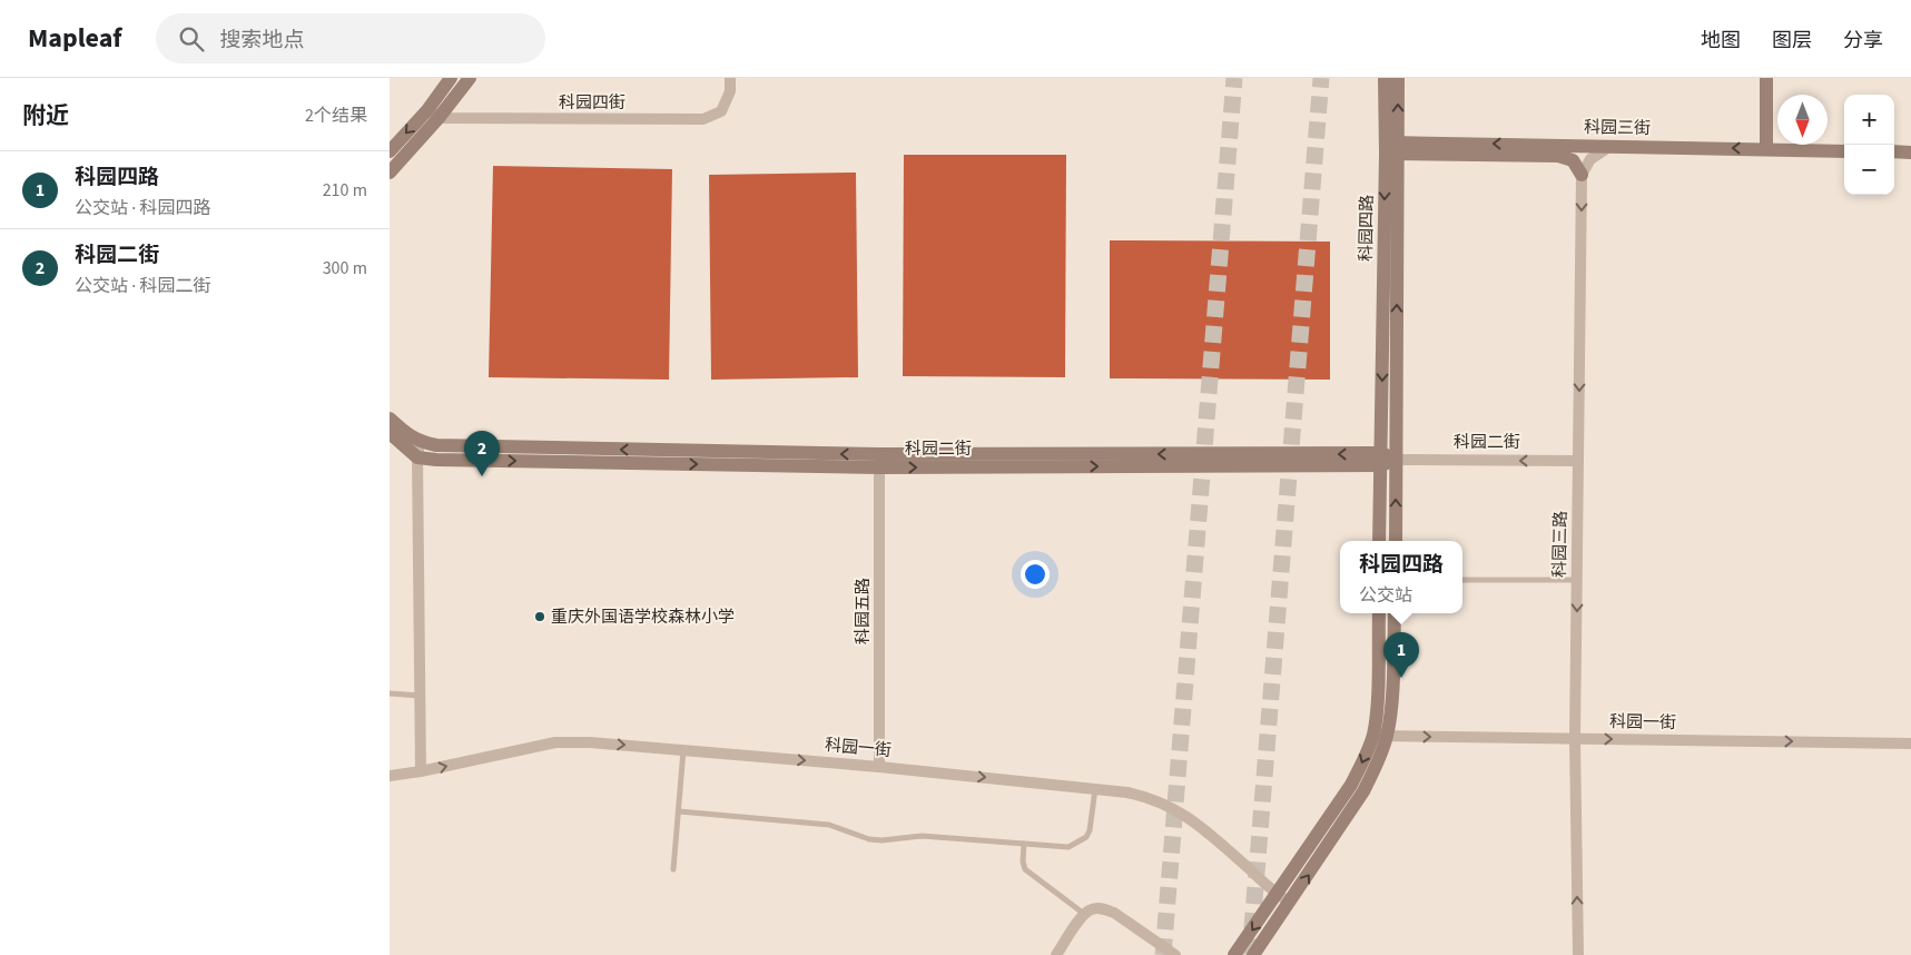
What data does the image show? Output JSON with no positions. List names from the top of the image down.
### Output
{
  "streets": {
    "street": [
      "科园四街",
      "科园三街",
      "科园四路",
      "科园二街",
      "科园三路",
      "科园五路",
      "科园一街"
    ]
  },
  "crossings": [
    ["科园三街", "科园四路"],
    ["科园四路", "科园二街"],
    ["科园二街", "科园三路"],
    ["科园二街", "科园五路"],
    ["科园三路", "科园一街"],
    ["科园五路", "科园一街"]
  ],
  "one_way": ["科园一街"],
  "places": ["重庆外国语学校森林小学"],
  "north": "bottom",
  "page": {
    "header": "Mapleaf",
    "search": "搜索地点",
    "nav": ["地图", "图层", "分享"],
    "heading": ["附近", "2个结果"],
    "map_buttons": ["+", "−"],
    "list": [
      {
        "mark": "1",
        "name": "科园四路",
        "note": "公交站 · 科园四路",
        "value": "210 m"
      },
      {
        "mark": "2",
        "name": "科园二街",
        "note": "公交站 · 科园二街",
        "value": "300 m"
      }
    ],
    "pins": ["2", "1"],
    "popup": ["科园四路", "公交站"]
  }
}
